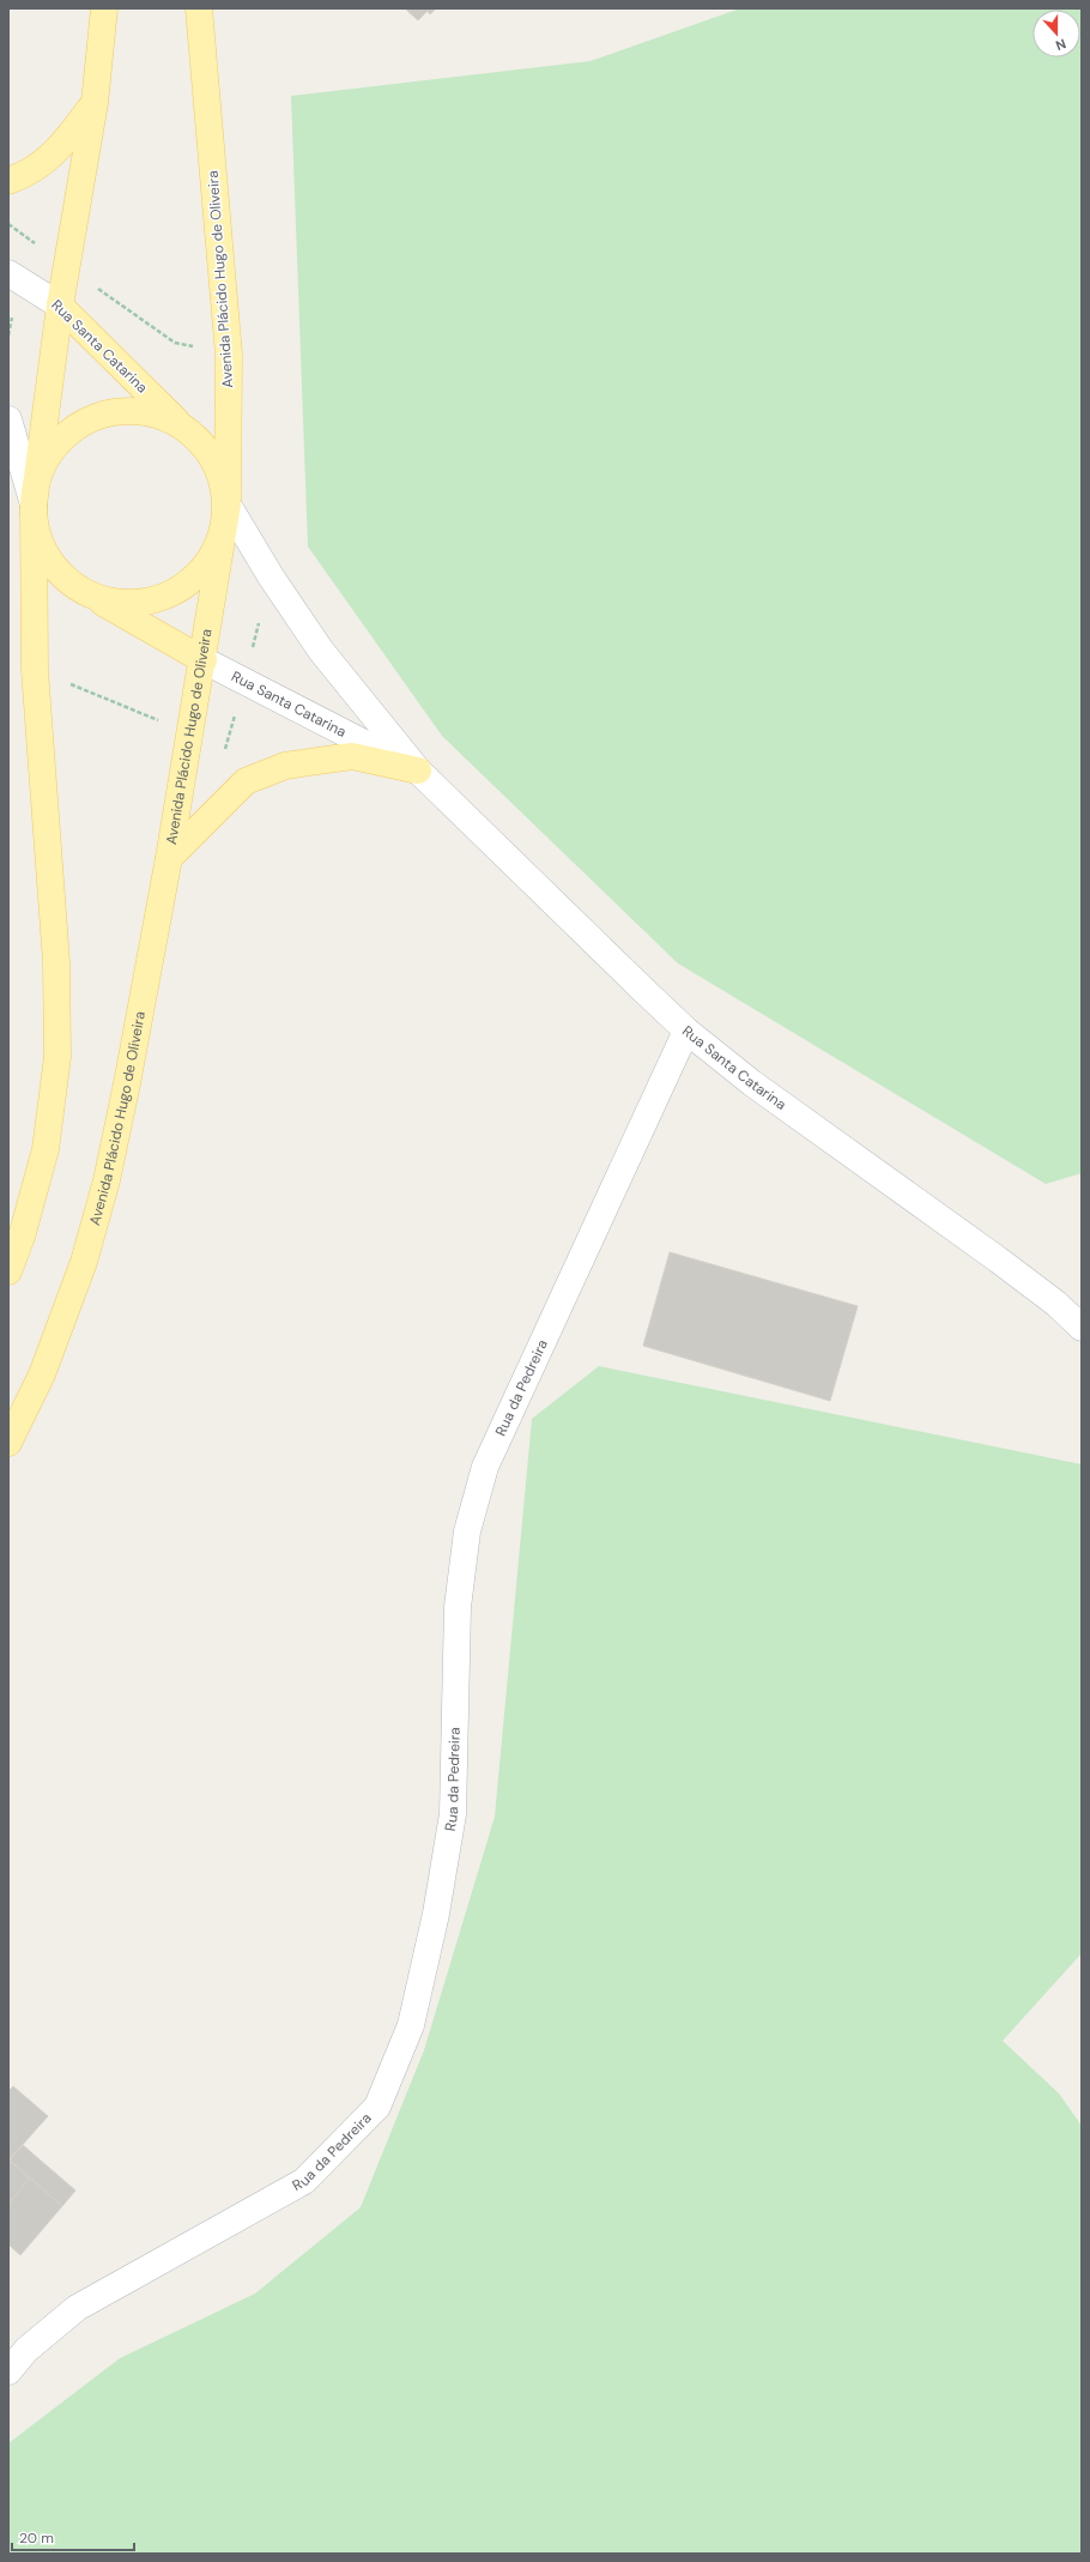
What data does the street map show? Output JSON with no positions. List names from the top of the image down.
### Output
{
  "streets": {
    "main road": ["Avenida Plácido Hugo de Oliveira", "Rua Santa Catarina"],
    "street": ["Rua da Pedreira"]
  },
  "crossings": [
    ["Avenida Plácido Hugo de Oliveira", "Rua Santa Catarina"],
    ["Rua Santa Catarina", "Rua da Pedreira"]
  ],
  "scale_bar": "20 m",
  "north": "bottom"
}
